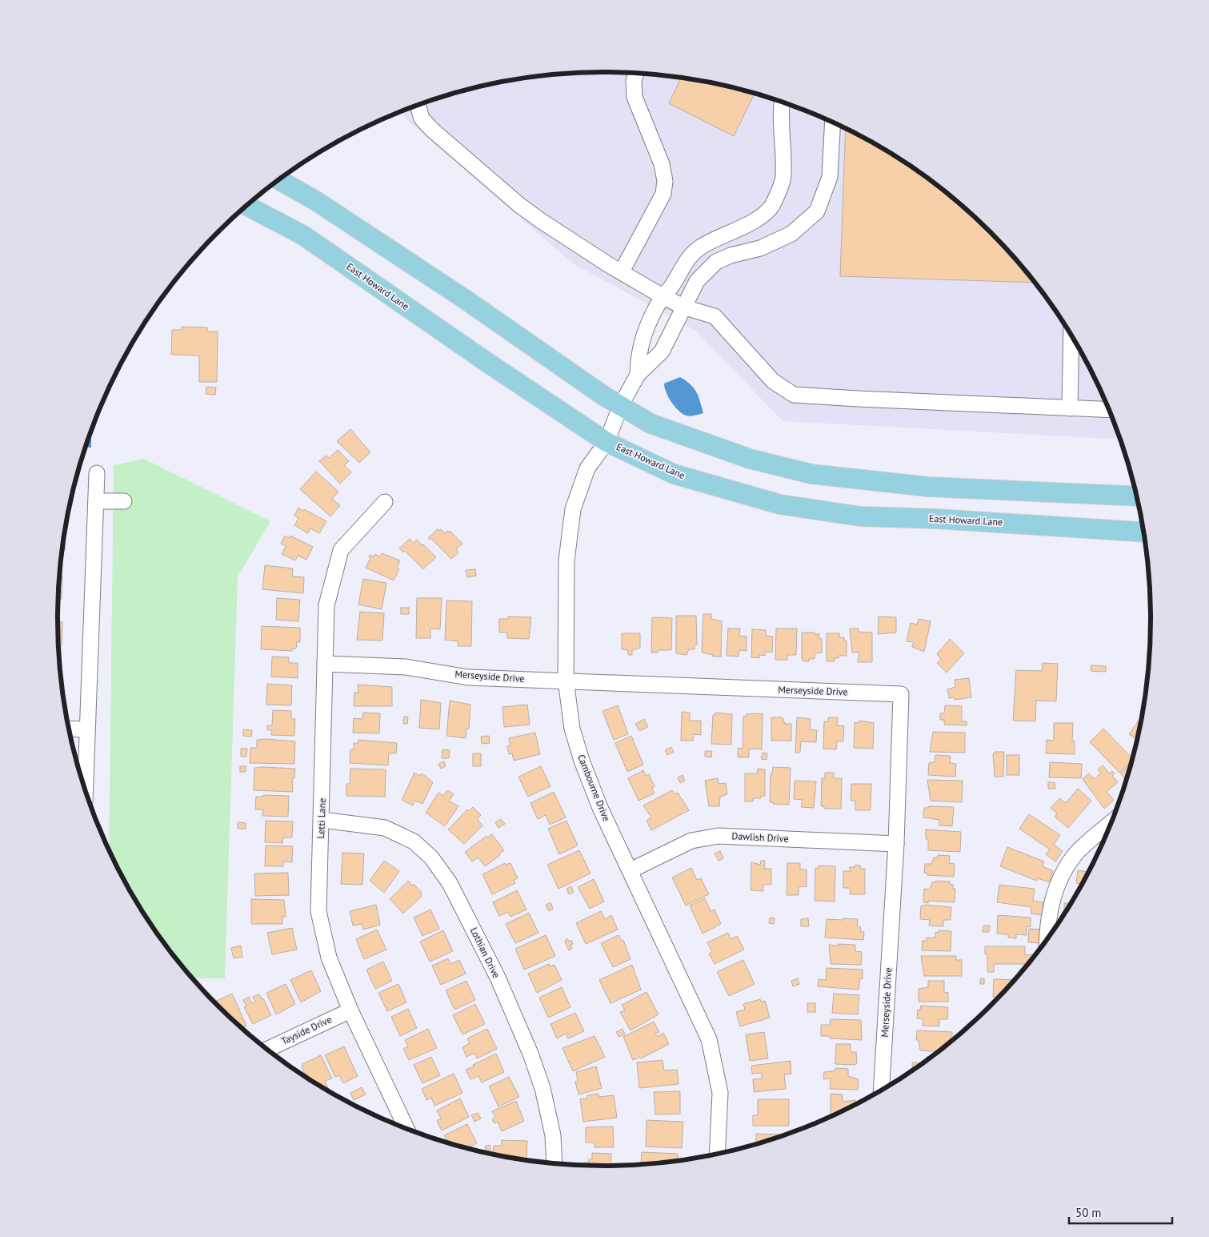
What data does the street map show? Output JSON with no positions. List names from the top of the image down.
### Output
{
  "streets": {
    "main road": ["East Howard Lane"],
    "street": [
      "Merseyside Drive",
      "Cambourne Drive",
      "Letti Lane",
      "Dawlish Drive",
      "Lothian Drive",
      "Tayside Drive"
    ]
  },
  "crossings": [
    ["East Howard Lane", "Cambourne Drive"],
    ["Merseyside Drive", "Cambourne Drive"],
    ["Merseyside Drive", "Letti Lane"],
    ["Merseyside Drive", "Dawlish Drive"],
    ["Cambourne Drive", "Dawlish Drive"],
    ["Letti Lane", "Lothian Drive"],
    ["Letti Lane", "Tayside Drive"]
  ],
  "scale_bar": "50 m"
}
